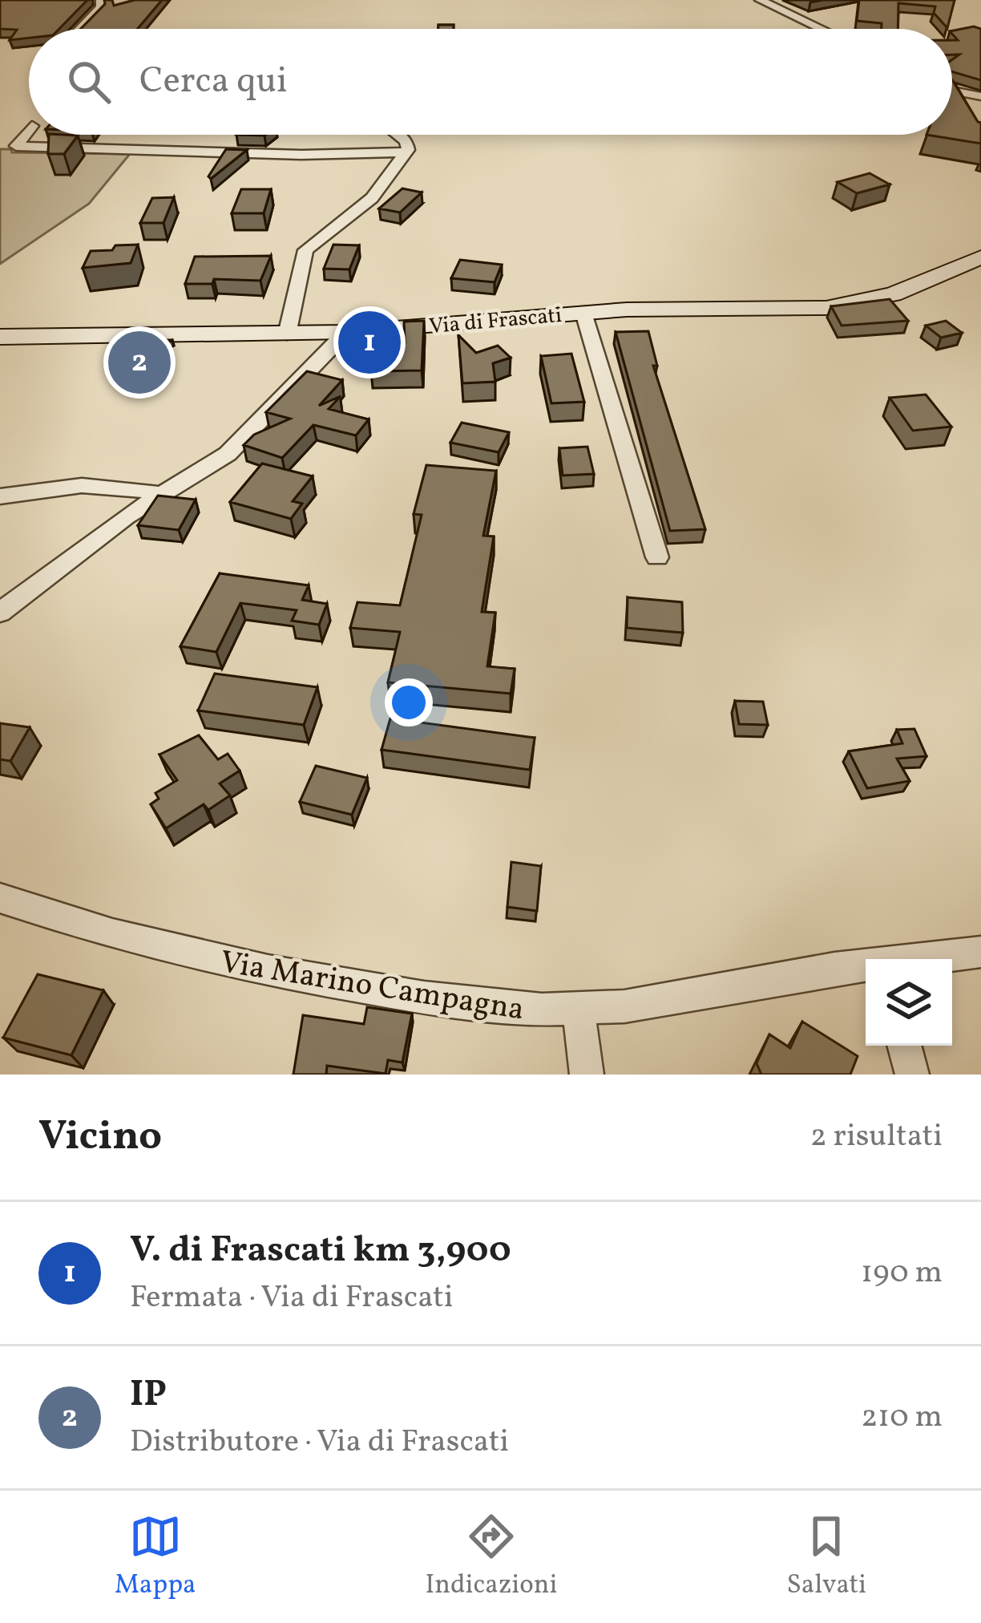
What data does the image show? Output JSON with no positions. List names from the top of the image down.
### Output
{
  "streets": {
    "main road": ["Via di Frascati"],
    "street": ["Via Marino Campagna"]
  },
  "page": {
    "search": "Cerca qui",
    "pins": ["1", "2"],
    "heading": ["Vicino", "2 risultati"],
    "list": [
      {
        "mark": "1",
        "name": "V. di Frascati km 3,900",
        "note": "Fermata · Via di Frascati",
        "value": "190 m"
      },
      {
        "mark": "2",
        "name": "IP",
        "note": "Distributore · Via di Frascati",
        "value": "210 m"
      }
    ],
    "nav": ["Mappa", "Indicazioni", "Salvati"]
  }
}
